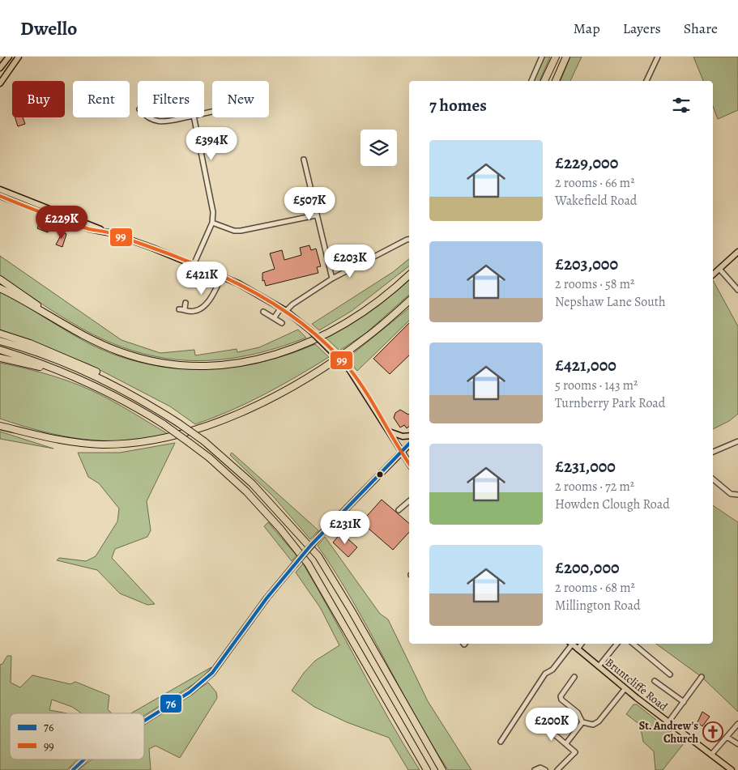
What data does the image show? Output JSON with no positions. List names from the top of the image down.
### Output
{
  "streets": {
    "main road": ["Bruntcliffe Road"]
  },
  "places": {
    "church": ["St. Andrew's Church"]
  },
  "lines": ["transit line 99", "transit line 76"],
  "legend": ["76", "99"],
  "page": {
    "header": "Dwello",
    "nav": ["Map", "Layers", "Share"],
    "chip": [
      "Buy",
      "Rent",
      "Filters",
      "New"
    ],
    "heading": "7 homes",
    "price": [
      "£394K",
      "£507K",
      "£229K",
      "£203K",
      "£421K",
      "£231K",
      "£200K"
    ],
    "list": [
      {
        "name": "£229,000",
        "note": "2 rooms · 66 m² · Wakefield Road"
      },
      {
        "name": "£203,000",
        "note": "2 rooms · 58 m² · Nepshaw Lane South"
      },
      {
        "name": "£421,000",
        "note": "5 rooms · 143 m² · Turnberry Park Road"
      },
      {
        "name": "£231,000",
        "note": "2 rooms · 72 m² · Howden Clough Road"
      },
      {
        "name": "£200,000",
        "note": "2 rooms · 68 m² · Millington Road"
      }
    ]
  }
}
